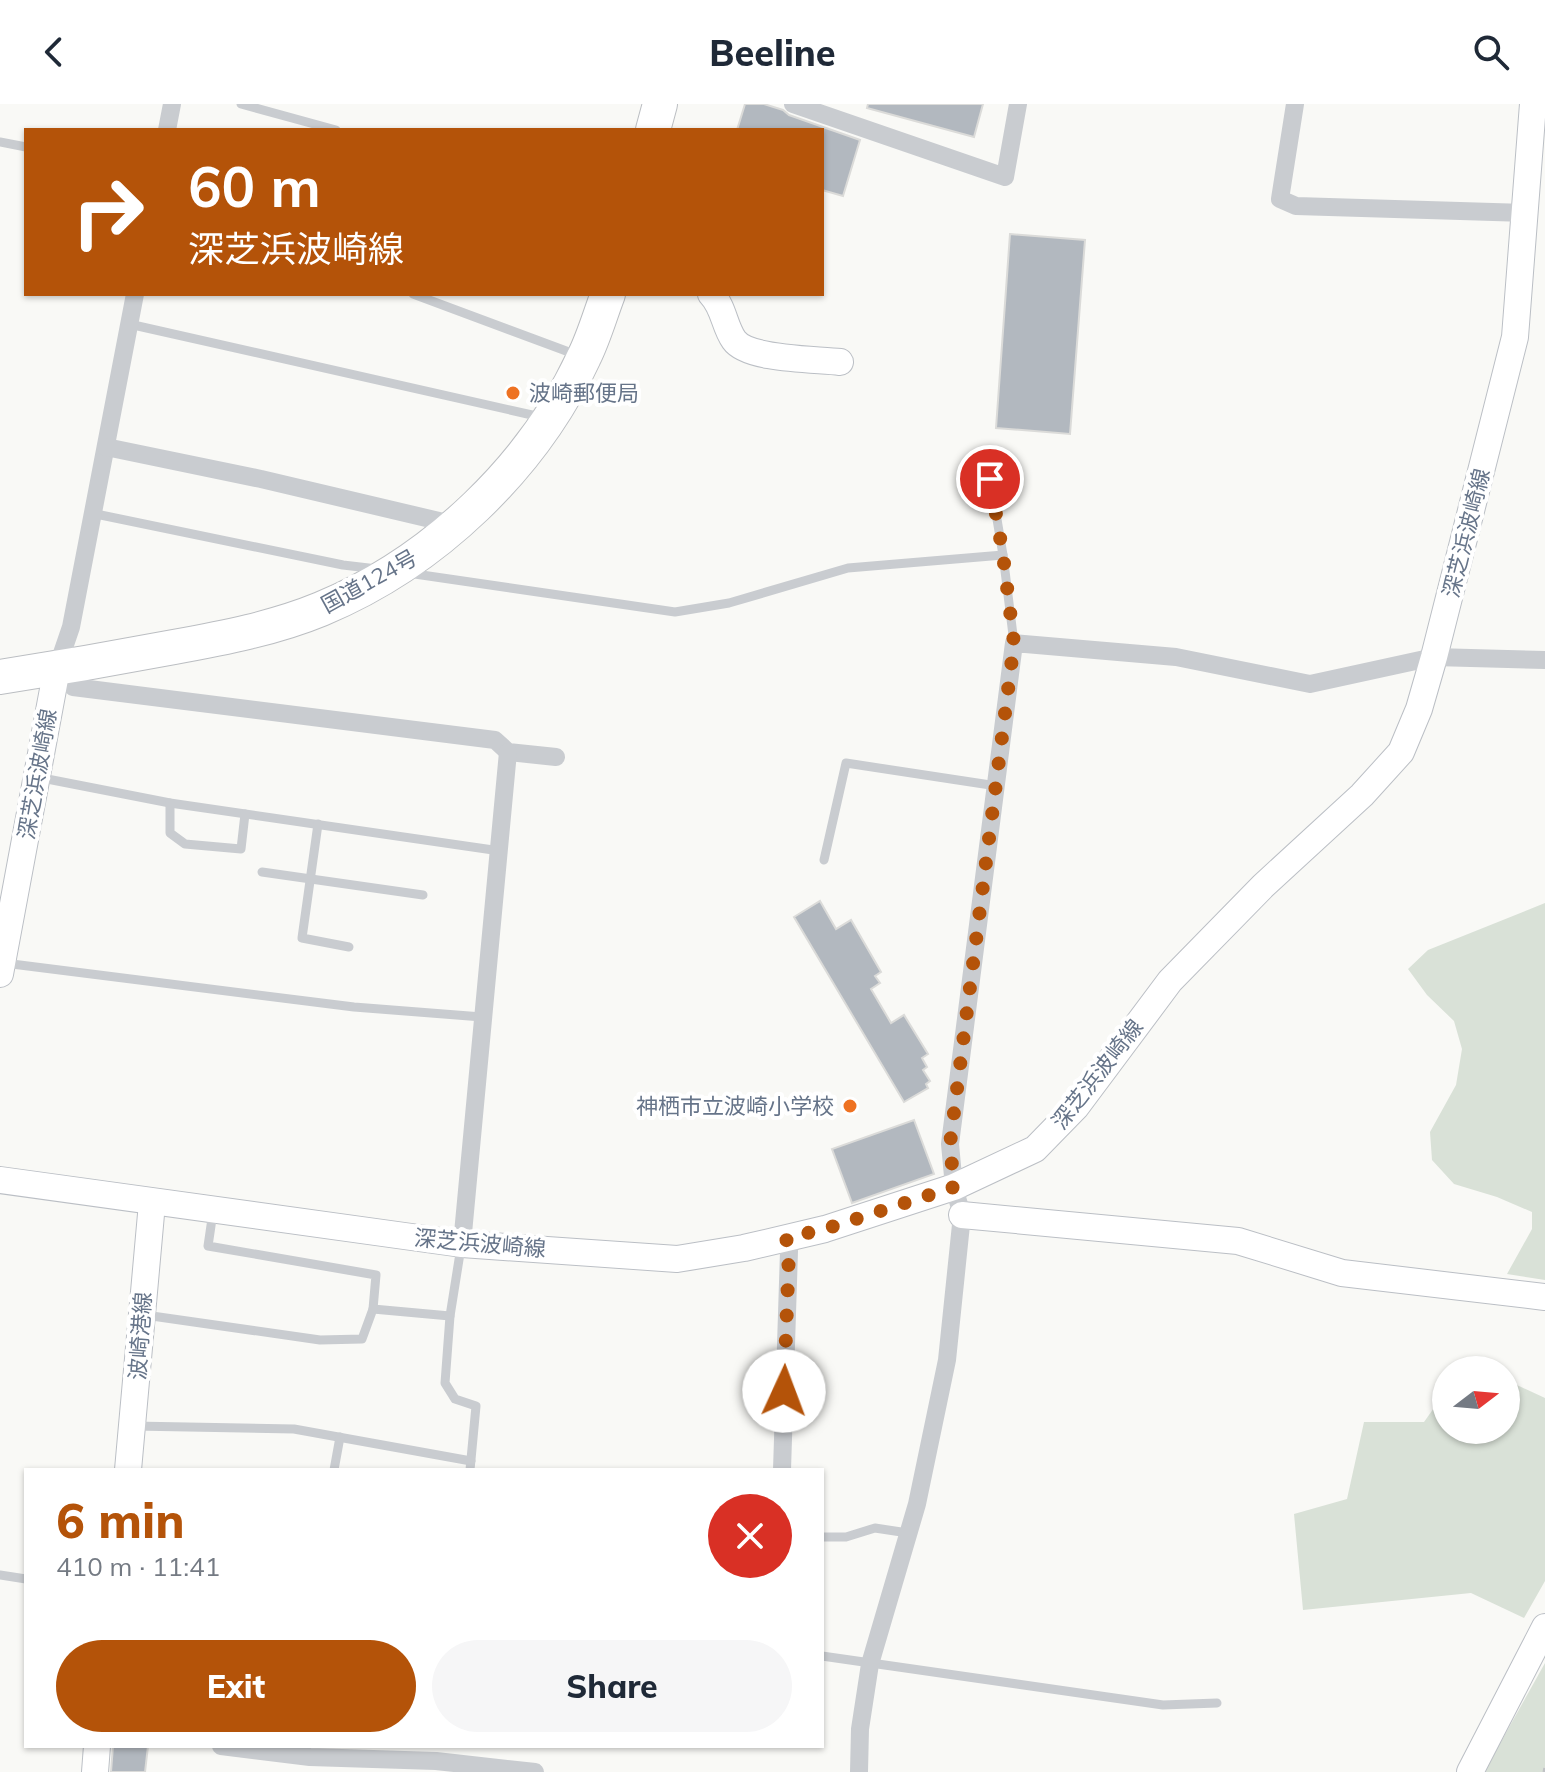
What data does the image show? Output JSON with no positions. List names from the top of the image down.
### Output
{
  "streets": {
    "highway": ["国道124号"],
    "main road": ["深芝浜波崎線", "波崎港線"]
  },
  "crossings": [
    ["深芝浜波崎線", "国道124号"],
    ["深芝浜波崎線", "波崎港線"]
  ],
  "places": ["波崎郵便局", "神栖市立波崎小学校"],
  "north": "right",
  "page": {
    "header": "Beeline",
    "turn": ["60 m", "深芝浜波崎線"],
    "heading": ["6 min", "410 m · 11:41"],
    "buttons": ["Exit", "Share"]
  }
}
